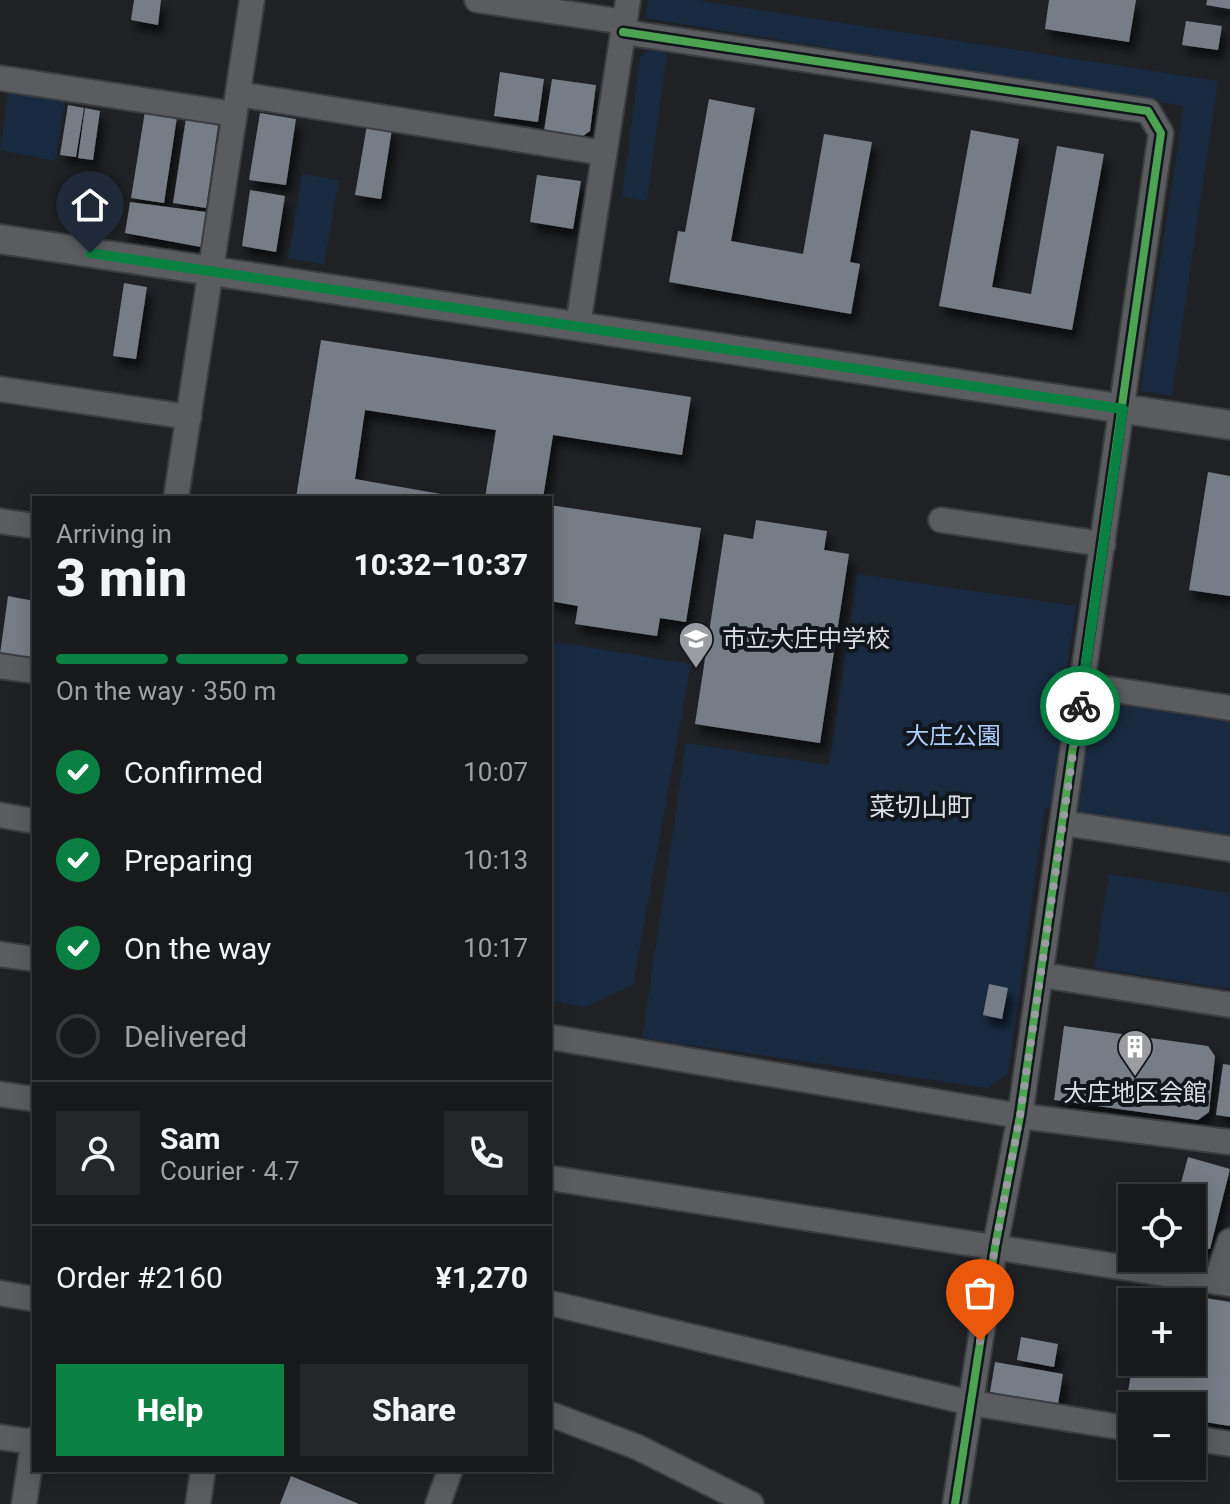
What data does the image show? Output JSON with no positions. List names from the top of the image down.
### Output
{
  "districts": ["菜切山町"],
  "parks": ["大庄公園"],
  "places": {
    "school or university": ["市立大庄中学校"],
    "building": ["大庄地区会館"]
  },
  "page": {
    "heading": ["3 min", "Arriving in", "10:32–10:37"],
    "panel": [
      "Sam",
      "Courier · 4.7",
      "Order #2160",
      "¥1,270"
    ],
    "bar": "On the way · 350 m",
    "list": [
      ["Confirmed", "10:07"],
      ["Preparing", "10:13"],
      ["On the way", "10:17"],
      "Delivered"
    ],
    "map_buttons": ["+", "−"],
    "buttons": ["Help", "Share"]
  }
}
